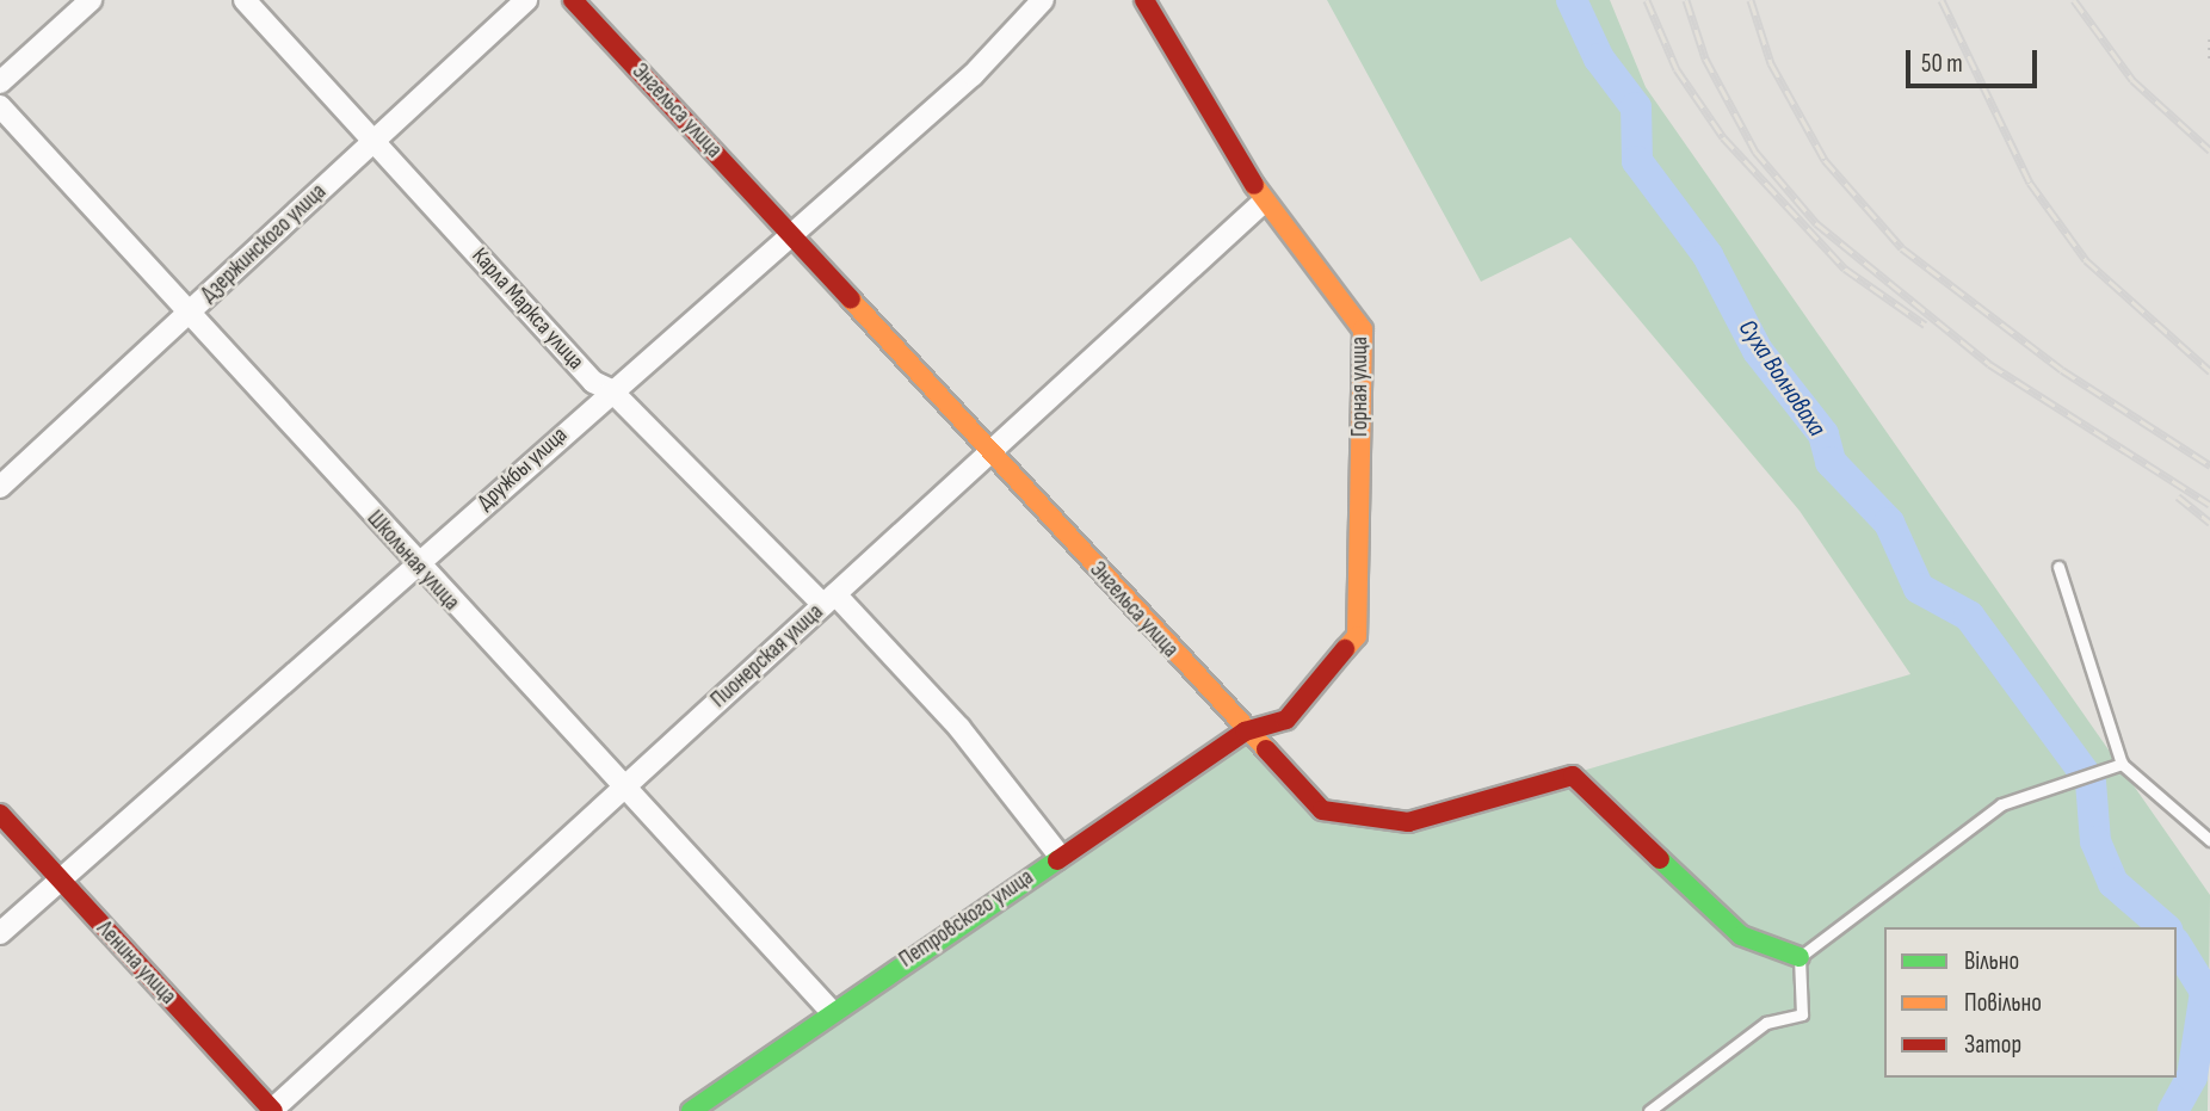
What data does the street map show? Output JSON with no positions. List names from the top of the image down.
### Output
{
  "streets": {
    "street": [
      "Энгельса улица",
      "Дзержинского улица",
      "Карла Маркса улица",
      "Горная улица",
      "Дружбы улица",
      "Школьная улица",
      "Пионерская улица",
      "Петровского улица",
      "Ленина улица"
    ]
  },
  "crossings": [
    ["Энгельса улица", "Горная улица"],
    ["Энгельса улица", "Дружбы улица"],
    ["Энгельса улица", "Пионерская улица"],
    ["Энгельса улица", "Петровского улица"],
    ["Дзержинского улица", "Карла Маркса улица"],
    ["Дзержинского улица", "Школьная улица"],
    ["Карла Маркса улица", "Дружбы улица"],
    ["Карла Маркса улица", "Пионерская улица"],
    ["Карла Маркса улица", "Петровского улица"],
    ["Горная улица", "Пионерская улица"],
    ["Горная улица", "Петровского улица"],
    ["Дружбы улица", "Школьная улица"],
    ["Дружбы улица", "Ленина улица"],
    ["Школьная улица", "Пионерская улица"],
    ["Школьная улица", "Петровского улица"],
    ["Пионерская улица", "Ленина улица"]
  ],
  "water": ["Суха Волноваха"],
  "legend": ["Вільно", "Повільно", "Затор"],
  "scale_bar": "50 m"
}
